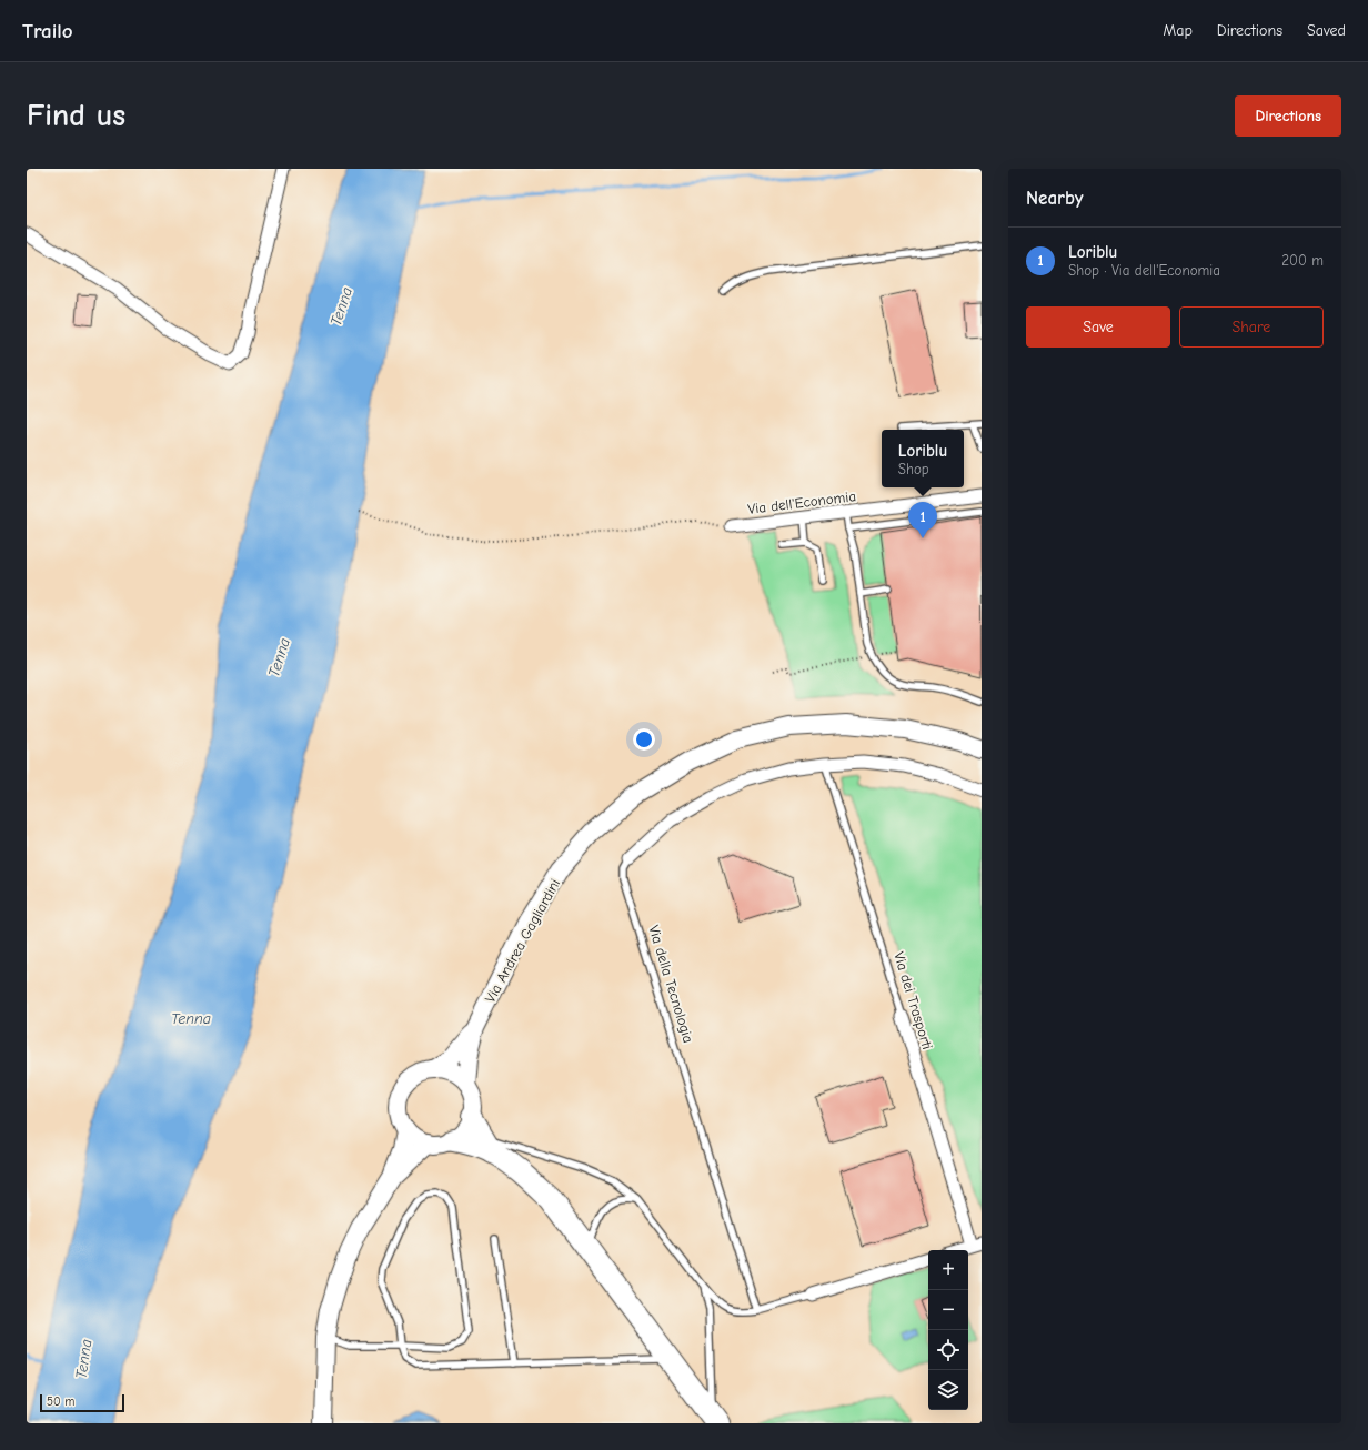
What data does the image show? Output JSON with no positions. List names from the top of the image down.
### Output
{
  "streets": {
    "main road": ["Via Andrea Gagliardini"],
    "street": ["Via dell'Economia", "Via della Tecnologia", "Via dei Trasporti"]
  },
  "crossings": [
    ["Via della Tecnologia", "Via dei Trasporti"]
  ],
  "water": ["Tenna"],
  "scale_bar": "50 m",
  "page": {
    "header": "Trailo",
    "nav": ["Map", "Directions", "Saved"],
    "buttons": [
      "Directions",
      ["Save", "Share"]
    ],
    "title": "Find us",
    "heading": "Nearby",
    "list": [
      {
        "mark": "1",
        "name": "Loriblu",
        "note": "Shop · Via dell'Economia",
        "value": "200 m"
      }
    ],
    "popup": ["Loriblu", "Shop"],
    "pins": "1",
    "map_buttons": ["+", "−"],
    "scale": "50 m"
  }
}
